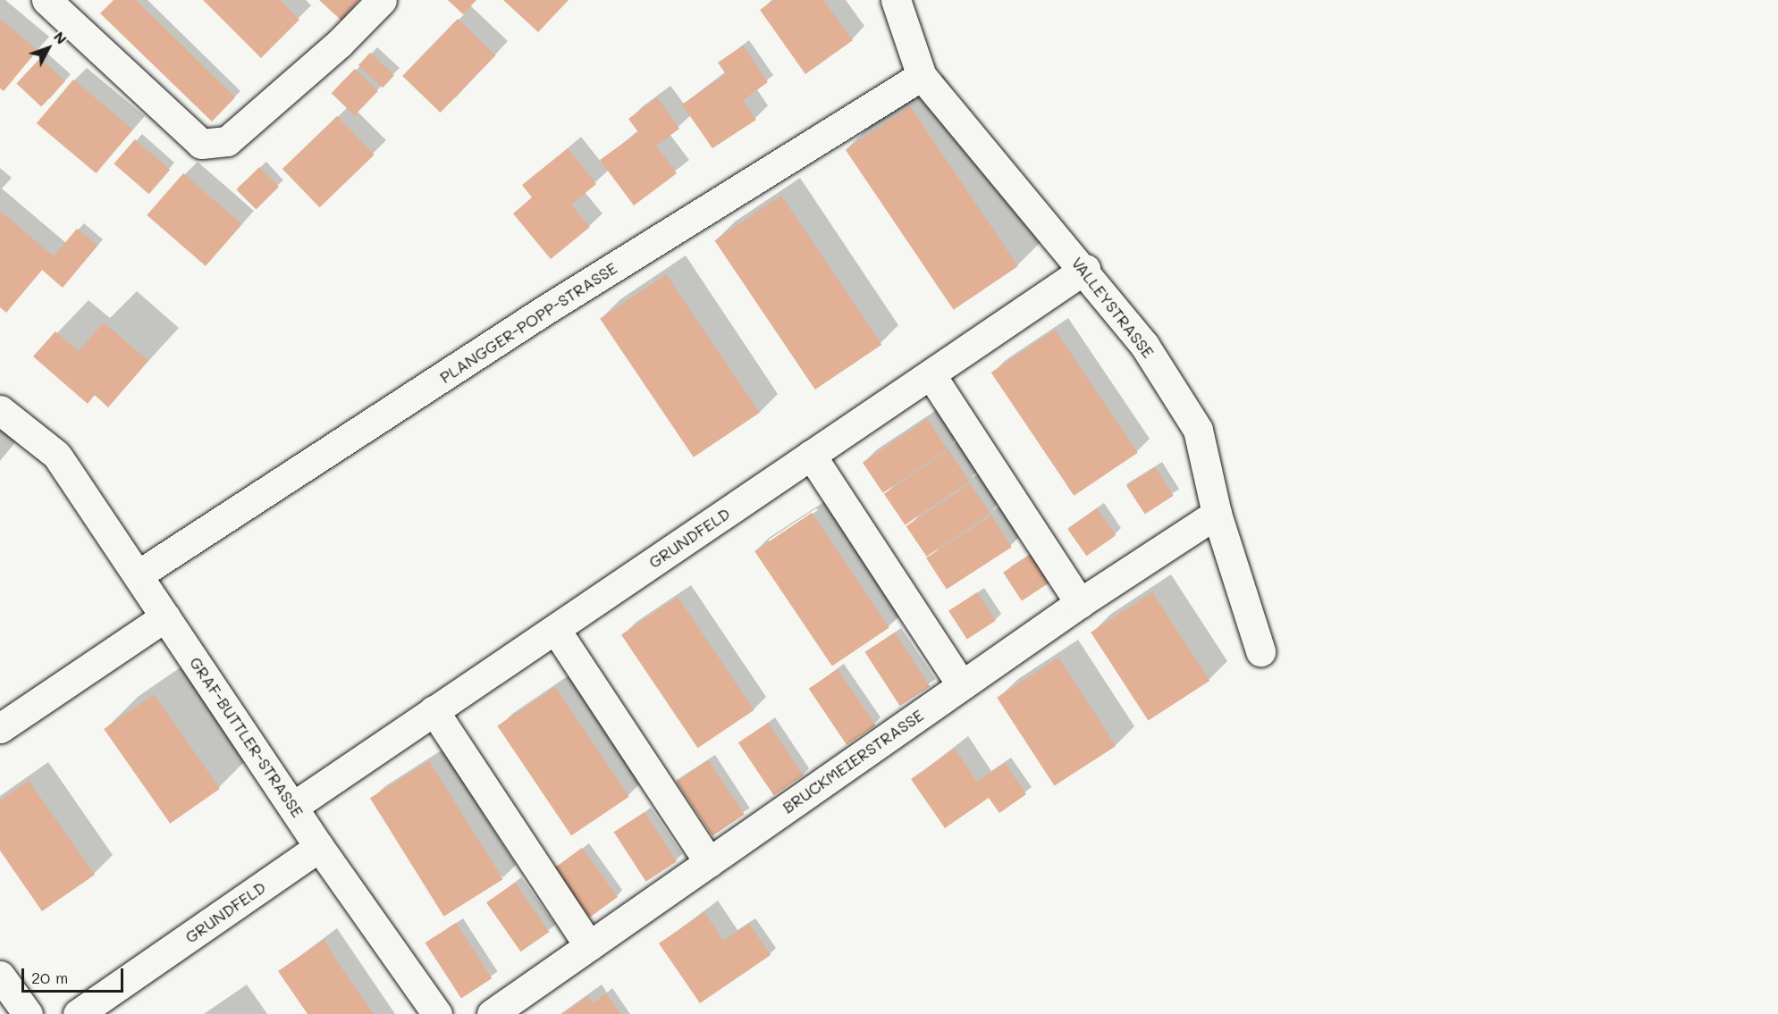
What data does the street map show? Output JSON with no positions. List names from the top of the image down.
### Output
{
  "streets": {
    "street": [
      "VALLEYSTRASSE",
      "PLANGGER-POPP-STRASSE",
      "GRUNDFELD",
      "GRAF-BUTTLER-STRASSE",
      "BRUCKMEIERSTRASSE"
    ]
  },
  "crossings": [
    ["VALLEYSTRASSE", "PLANGGER-POPP-STRASSE"],
    ["VALLEYSTRASSE", "GRUNDFELD"],
    ["VALLEYSTRASSE", "BRUCKMEIERSTRASSE"],
    ["PLANGGER-POPP-STRASSE", "GRAF-BUTTLER-STRASSE"],
    ["GRUNDFELD", "GRAF-BUTTLER-STRASSE"]
  ],
  "scale_bar": "20 m",
  "north": "top right"
}
